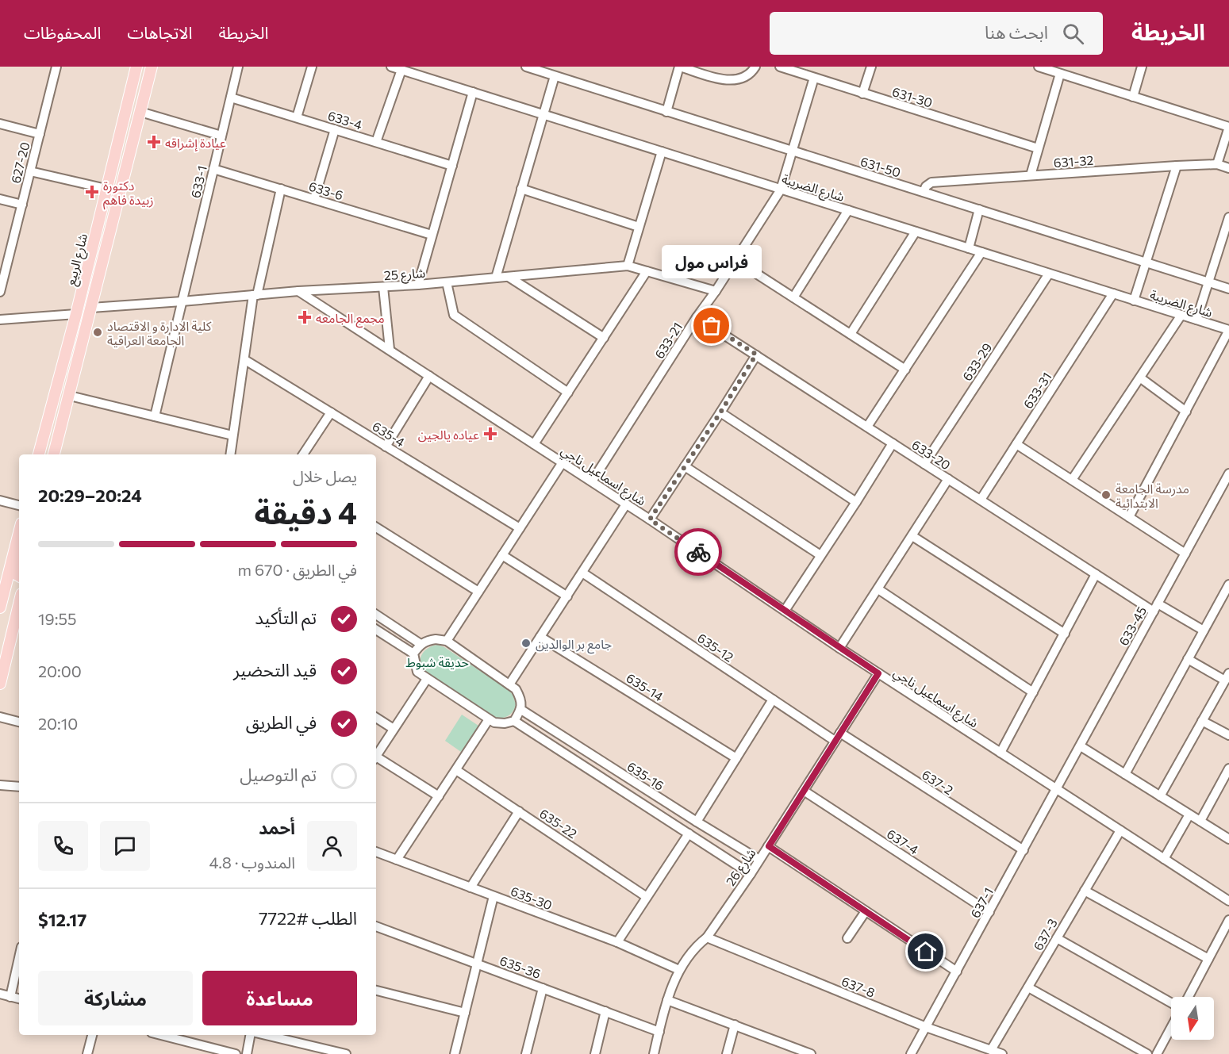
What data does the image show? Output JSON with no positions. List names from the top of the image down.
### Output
{
  "streets": {
    "main road": ["شارع الربيع"],
    "street": [
      "631-30",
      "633-4",
      "631-32",
      "627-20",
      "631-50",
      "633-1",
      "شارع الضريبة",
      "633-6",
      "شارع 25",
      "633-21",
      "633-29",
      "633-31",
      "635-4",
      "633-20",
      "شارع اسماعيل ناجي",
      "633-45",
      "635-12",
      "635-14",
      "635-16",
      "637-2",
      "635-22",
      "637-4",
      "شارع 26",
      "635-30",
      "637-1",
      "637-3",
      "635-36",
      "637-8"
    ]
  },
  "crossings": [
    ["631-30", "633-21"],
    ["633-4", "633-1"],
    ["631-32", "631-50"],
    ["631-50", "633-21"],
    ["633-1", "633-6"],
    ["633-1", "شارع 25"],
    ["شارع الضريبة", "633-21"],
    ["شارع الضريبة", "633-29"],
    ["شارع الضريبة", "633-31"],
    ["شارع الربيع", "شارع 25"],
    ["شارع 25", "633-21"],
    ["شارع 25", "شارع اسماعيل ناجي"],
    ["633-21", "633-20"],
    ["633-21", "شارع اسماعيل ناجي"],
    ["633-29", "633-20"],
    ["633-31", "633-20"],
    ["633-20", "633-45"],
    ["شارع اسماعيل ناجي", "633-45"],
    ["شارع اسماعيل ناجي", "شارع 26"],
    ["شارع اسماعيل ناجي", "637-1"],
    ["شارع اسماعيل ناجي", "637-3"],
    ["633-45", "637-1"],
    ["635-12", "637-2"],
    ["635-12", "شارع 26"],
    ["635-16", "شارع 26"],
    ["637-2", "شارع 26"],
    ["637-2", "637-1"],
    ["637-4", "شارع 26"],
    ["637-4", "637-1"],
    ["شارع 26", "635-30"],
    ["شارع 26", "635-36"],
    ["شارع 26", "637-8"],
    ["637-1", "637-8"],
    ["637-3", "637-8"]
  ],
  "parks": ["حديقة شبوط"],
  "places": {
    "health": [
      "عيادة إشراقه",
      "دكتورة زبيدة فاهم",
      "مجمع الجامعه",
      "عياده يالجين"
    ],
    "other": [
      "فراس مول",
      "كلية الادارة و الاقتصاد الجامعة العراقية",
      "مدرسة الجامعة الابتدائية",
      "جامع بر الوالدين"
    ]
  },
  "north": "bottom",
  "page": {
    "header": "الخريطة",
    "search": "ابحث هنا",
    "nav": ["الخريطة", "الاتجاهات", "المحفوظات"],
    "bubble": "فراس مول",
    "heading": ["4 دقيقة", "يصل خلال", "20:24–20:29"],
    "panel": [
      "أحمد",
      "المندوب · 4.8",
      "الطلب #7722",
      "$12.17"
    ],
    "bar": "في الطريق · 670 m",
    "list": [
      ["تم التأكيد", "19:55"],
      ["قيد التحضير", "20:00"],
      ["في الطريق", "20:10"],
      "تم التوصيل"
    ],
    "buttons": ["مساعدة", "مشاركة"]
  }
}
